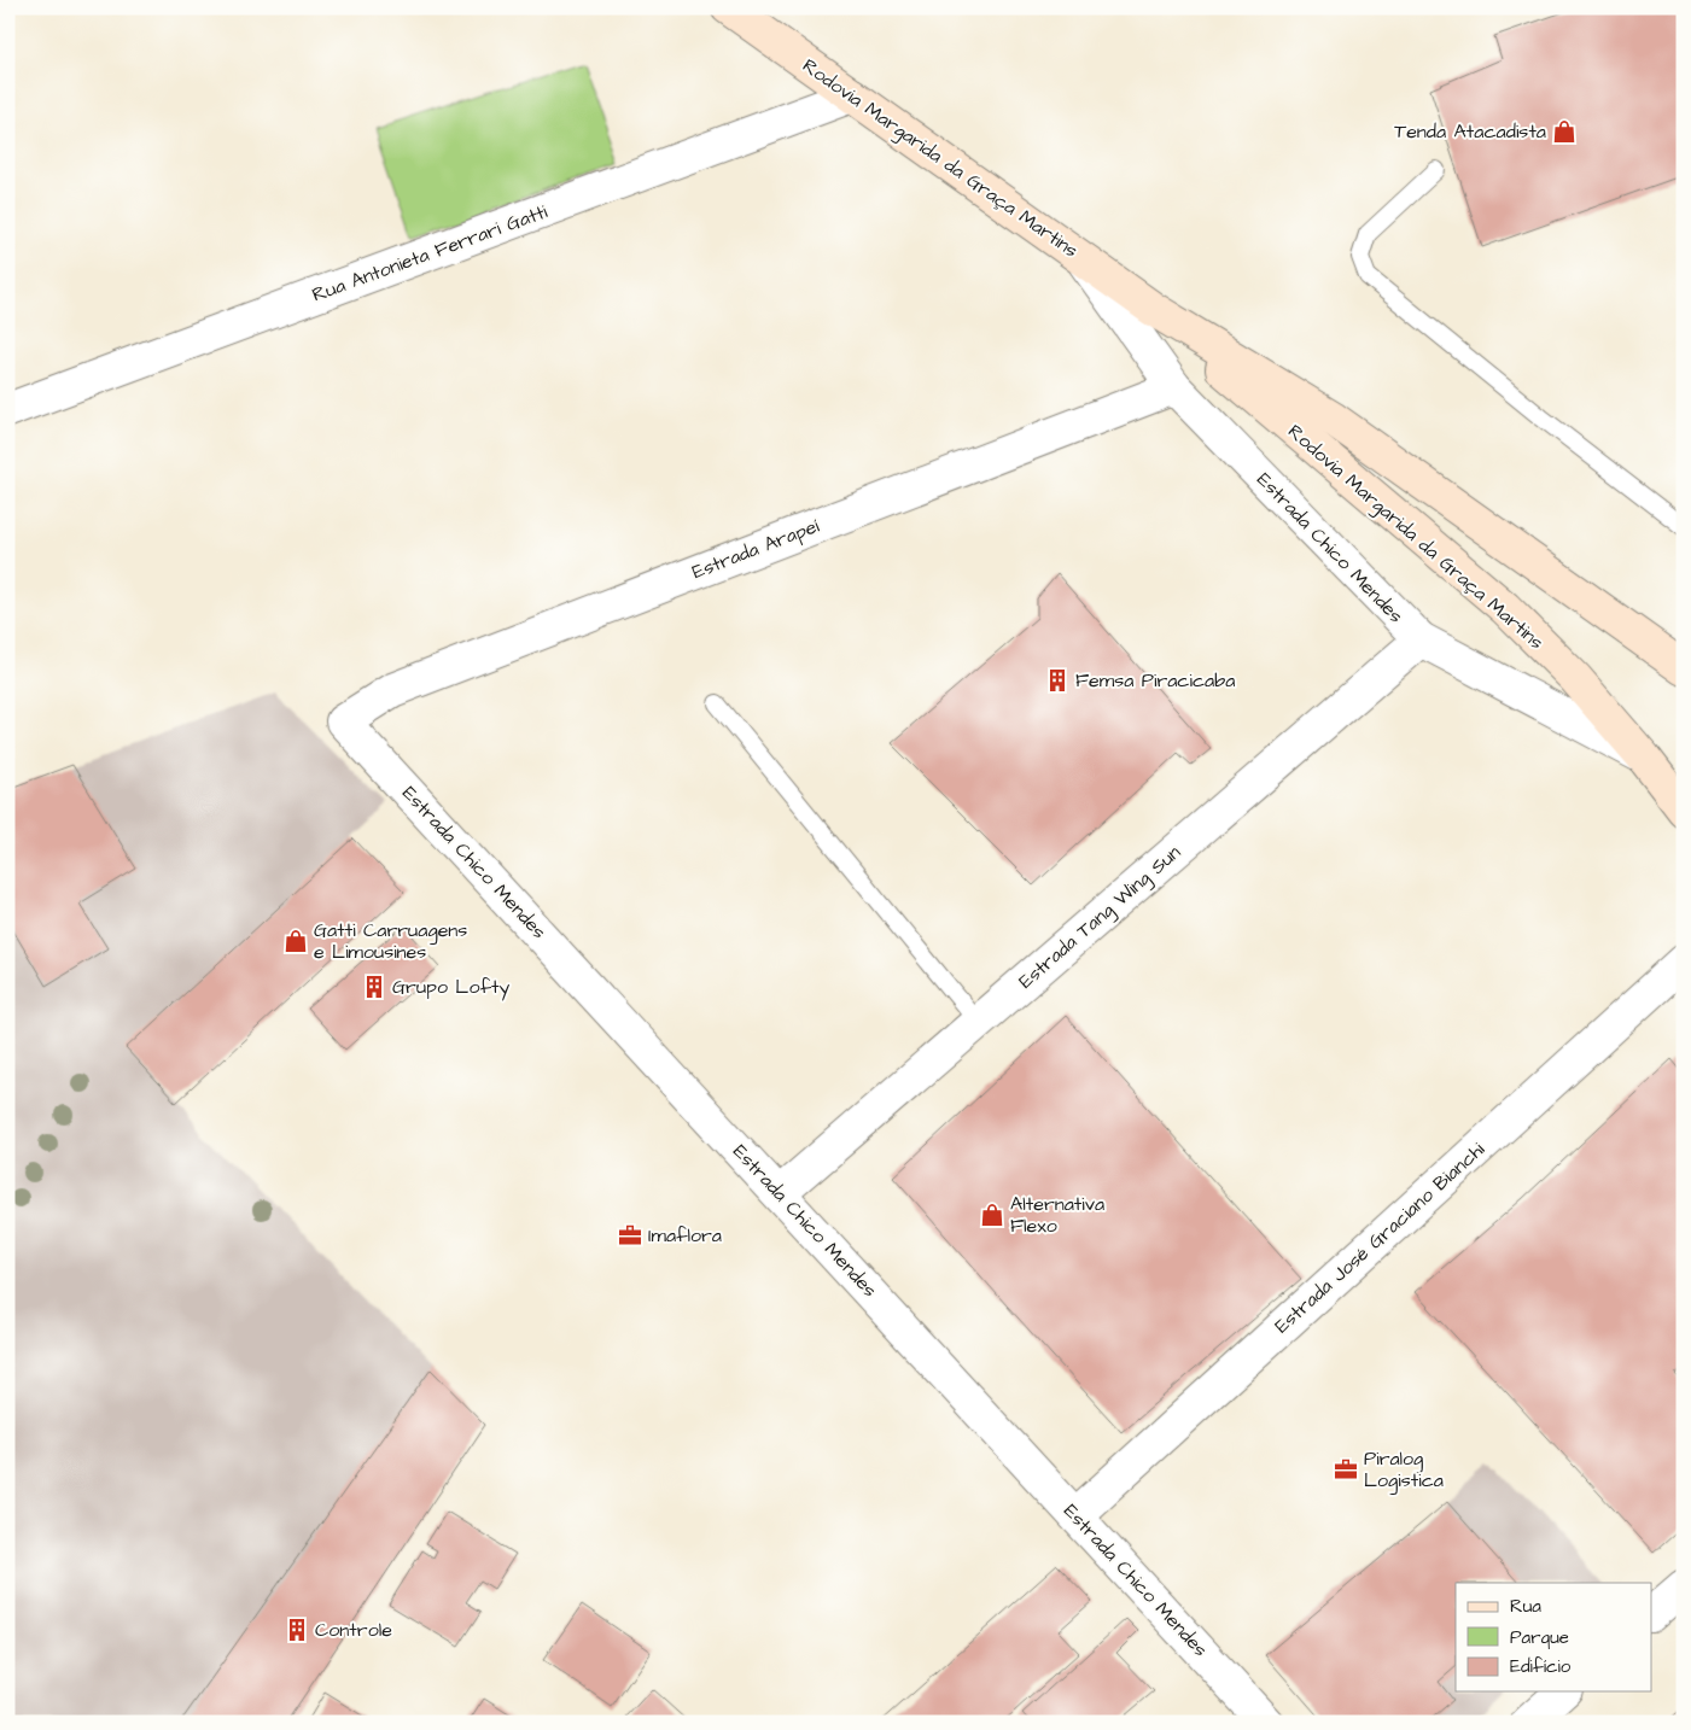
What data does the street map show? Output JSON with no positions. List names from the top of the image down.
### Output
{
  "streets": {
    "main road": ["Rodovia Margarida da Graça Martins"],
    "street": [
      "Rua Antonieta Ferrari Gatti",
      "Estrada Chico Mendes",
      "Estrada Arapeí",
      "Estrada Tang Wing Sun",
      "Estrada José Graciano Bianchi"
    ]
  },
  "crossings": [
    ["Rodovia Margarida da Graça Martins", "Rua Antonieta Ferrari Gatti"],
    ["Rodovia Margarida da Graça Martins", "Estrada Chico Mendes"],
    ["Estrada Chico Mendes", "Estrada Arapeí"],
    ["Estrada Chico Mendes", "Estrada Tang Wing Sun"],
    ["Estrada Chico Mendes", "Estrada José Graciano Bianchi"]
  ],
  "places": {
    "shop": ["Tenda Atacadista", "Gatti Carruagens e Limousines", "Alternativa Flexo"],
    "building": ["Femsa Piracicaba", "Grupo Lofty", "Controle"],
    "office": ["Imaflora", "Piralog Logistica"]
  },
  "legend": ["Rua", "Parque", "Edifício"]
}
